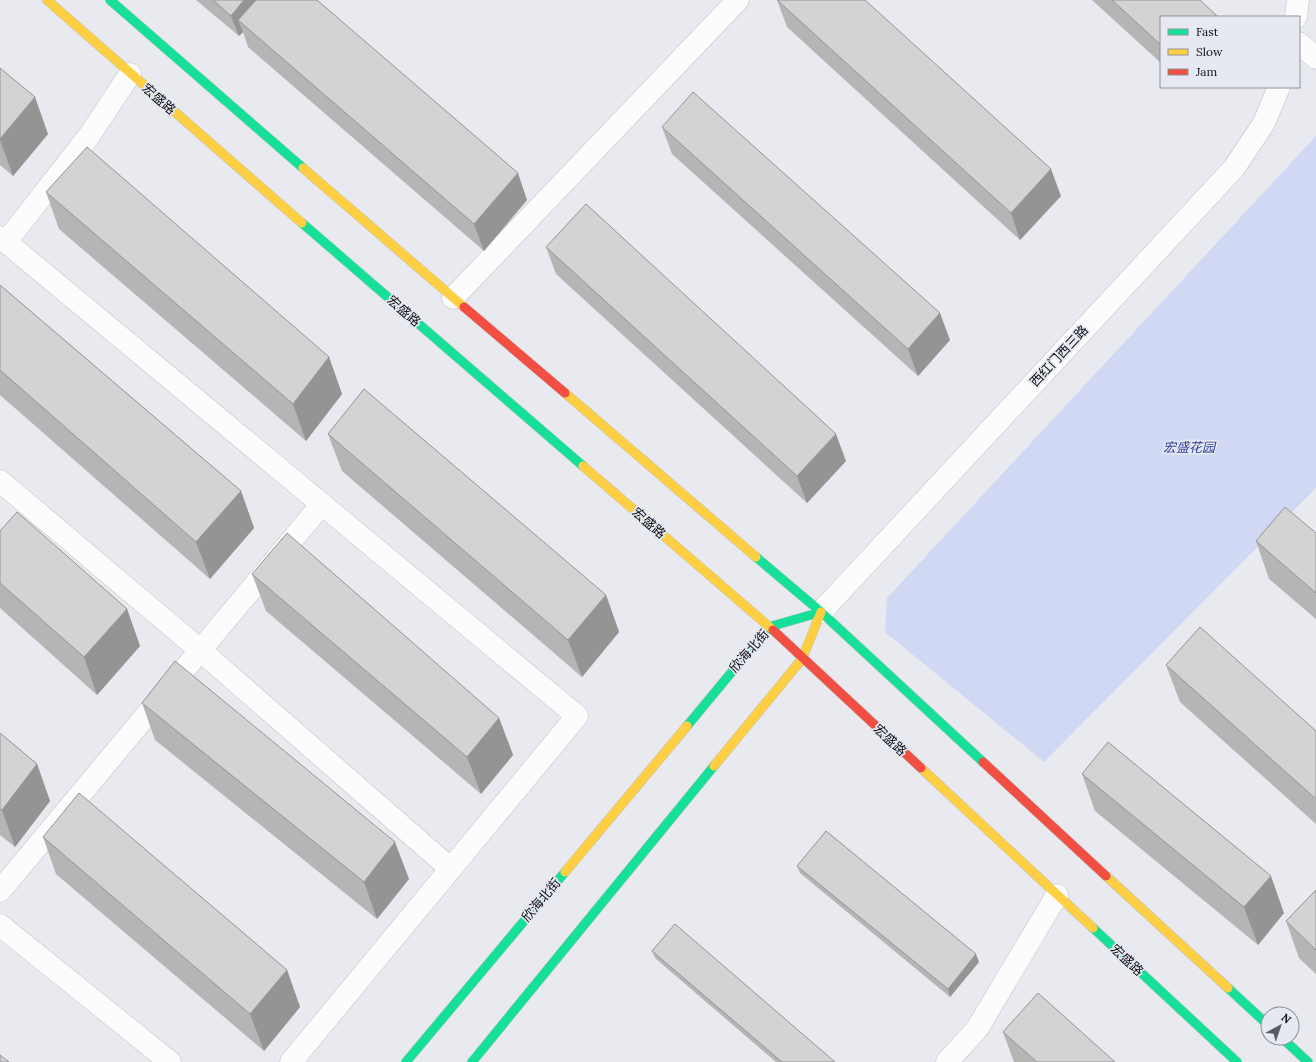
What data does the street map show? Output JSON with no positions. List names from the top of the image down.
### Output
{
  "streets": {
    "street": ["宏盛路", "西红门西三路", "欣海北街"]
  },
  "crossings": [
    ["宏盛路", "欣海北街"],
    ["西红门西三路", "欣海北街"]
  ],
  "parks": ["宏盛花园"],
  "legend": ["Fast", "Slow", "Jam"],
  "north": "top right"
}
